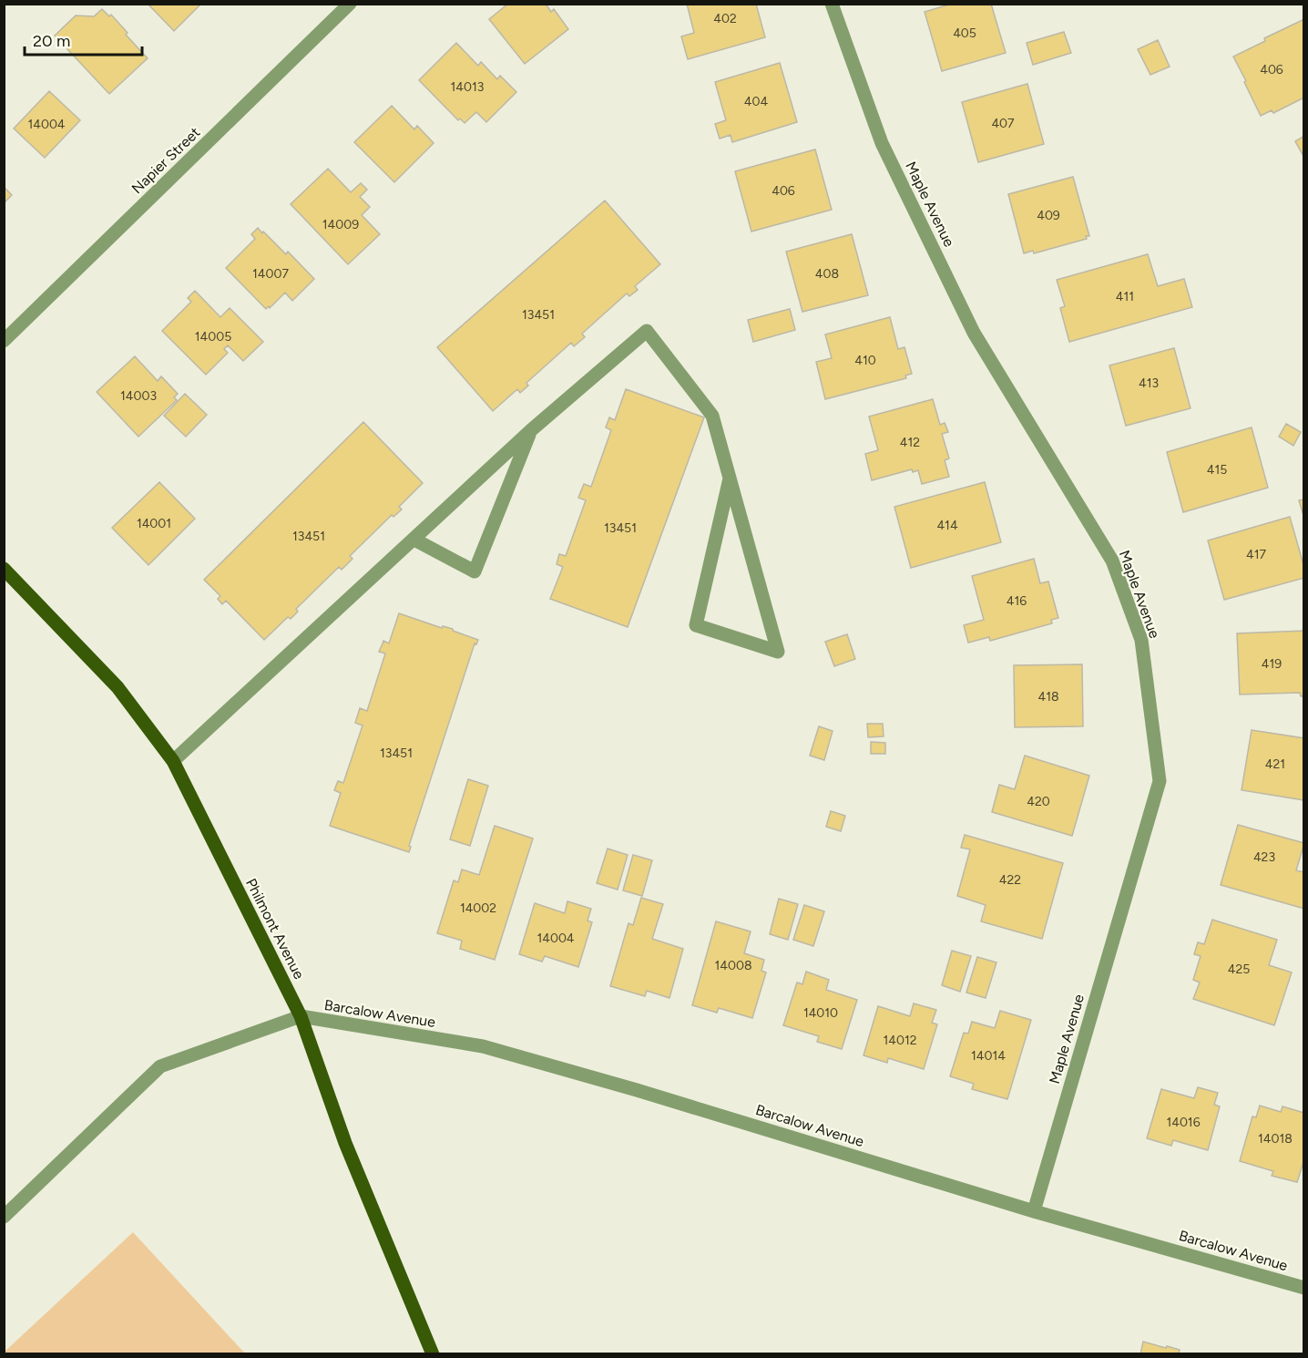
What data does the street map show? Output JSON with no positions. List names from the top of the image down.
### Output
{
  "streets": {
    "main road": ["Philmont Avenue"],
    "street": ["Napier Street", "Maple Avenue", "Barcalow Avenue"]
  },
  "crossings": [
    ["Maple Avenue", "Barcalow Avenue"],
    ["Philmont Avenue", "Barcalow Avenue"]
  ],
  "house_numbers": [
    "402",
    "405",
    "406",
    "14013",
    "404",
    "407",
    "14004",
    "406",
    "409",
    "14009",
    "14007",
    "408",
    "411",
    "13451",
    "14005",
    "410",
    "413",
    "14003",
    "412",
    "415",
    "14001",
    "414",
    "13451",
    "13451",
    "417",
    "416",
    "419",
    "418",
    "13451",
    "421",
    "420",
    "423",
    "422",
    "14002",
    "14004",
    "14008",
    "425",
    "14010",
    "14012",
    "14014",
    "14016",
    "14018"
  ],
  "scale_bar": "20 m"
}
